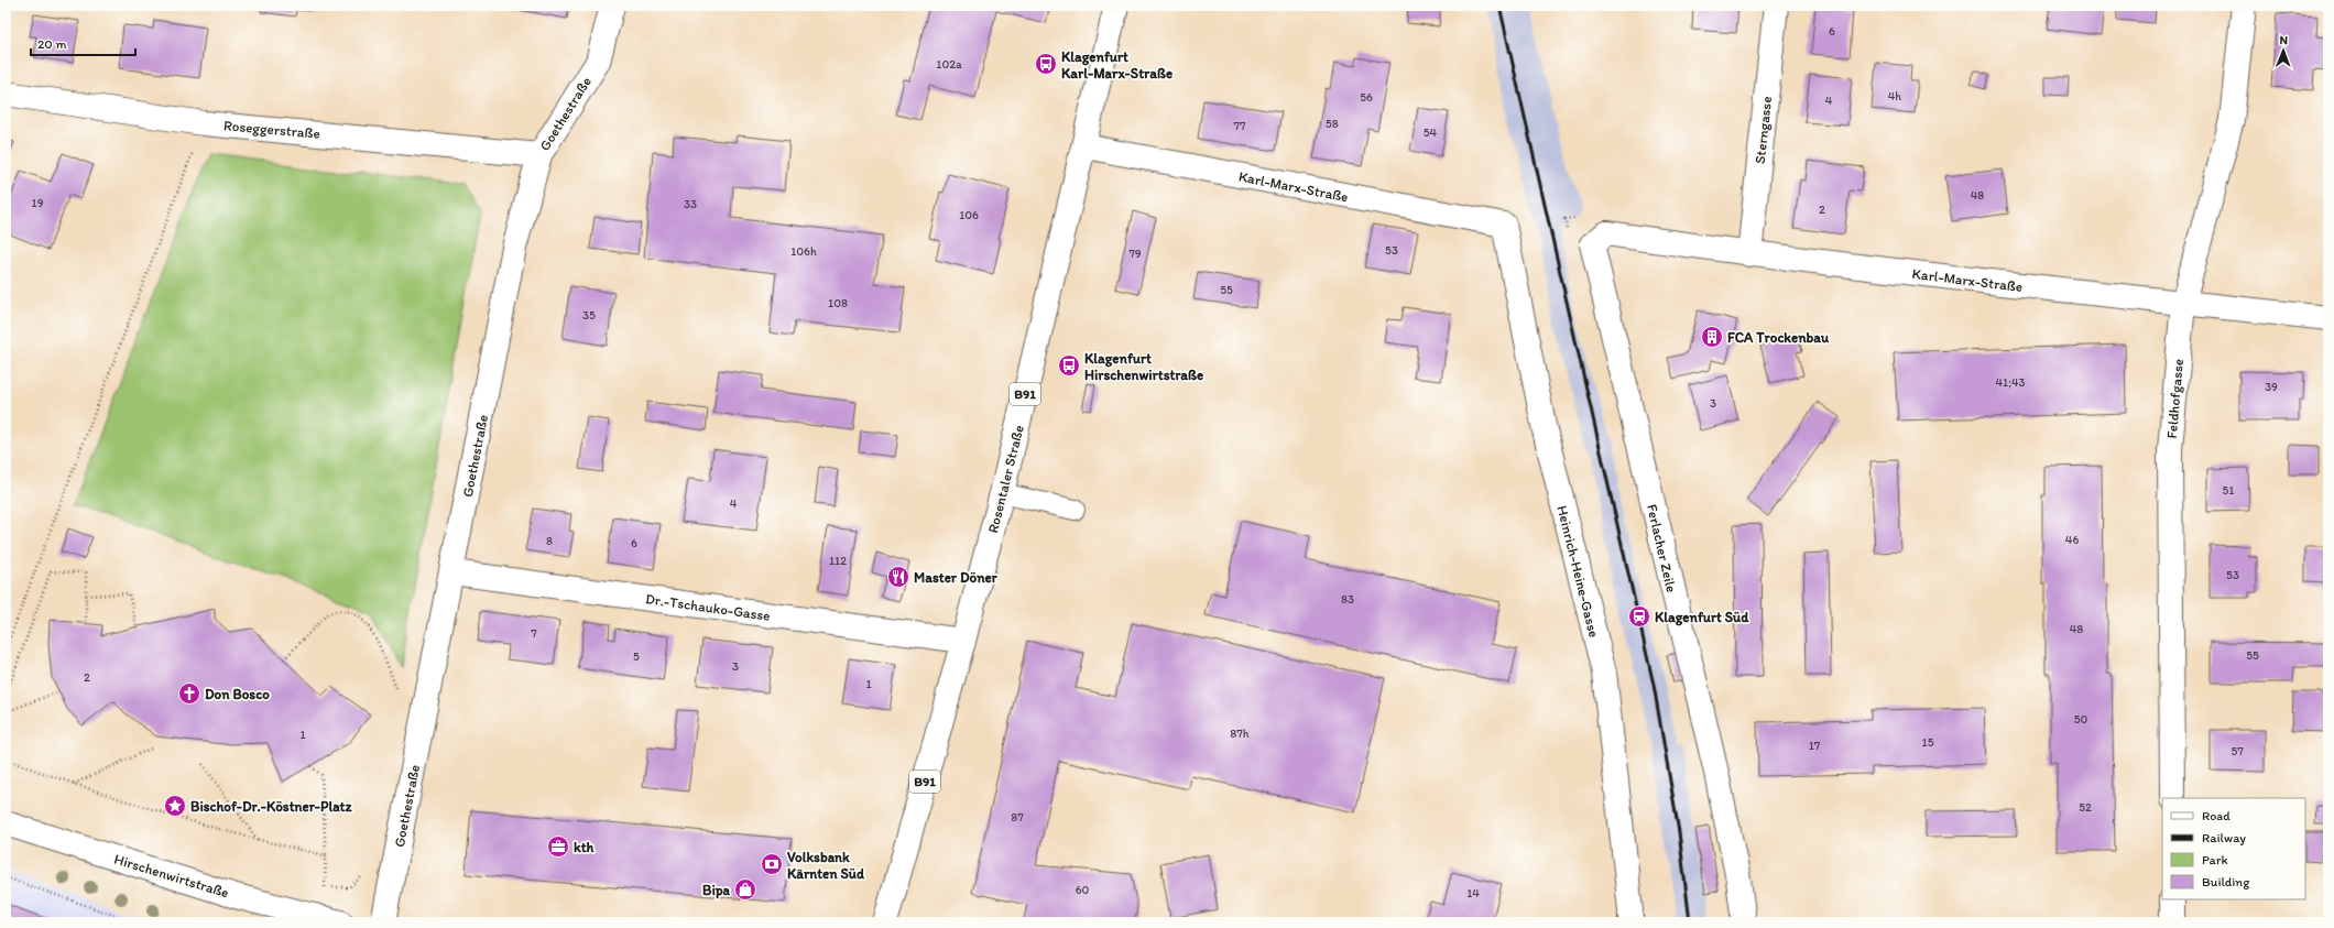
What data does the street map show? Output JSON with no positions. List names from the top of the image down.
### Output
{
  "streets": {
    "street": [
      "Goethestraße",
      "Roseggerstraße",
      "Sterngasse",
      "Karl-Marx-Straße",
      "B91",
      "Feldhofgasse",
      "Rosentaler Straße",
      "Ferlacher Zeile",
      "Heinrich-Heine-Gasse",
      "Dr.-Tschauko-Gasse",
      "Hirschenwirtstraße"
    ]
  },
  "crossings": [
    ["Goethestraße", "Roseggerstraße"],
    ["Goethestraße", "Dr.-Tschauko-Gasse"],
    ["Sterngasse", "Karl-Marx-Straße"],
    ["Karl-Marx-Straße", "Feldhofgasse"],
    ["Karl-Marx-Straße", "Rosentaler Straße"],
    ["Karl-Marx-Straße", "Ferlacher Zeile"],
    ["Karl-Marx-Straße", "Heinrich-Heine-Gasse"],
    ["Rosentaler Straße", "Dr.-Tschauko-Gasse"]
  ],
  "places": {
    "bus stop": ["Klagenfurt Karl-Marx-Straße", "Klagenfurt Hirschenwirtstraße"],
    "building": ["FCA Trockenbau"],
    "restaurant": ["Master Döner"],
    "station": ["Klagenfurt Süd"],
    "church": ["Don Bosco"],
    "place": ["Bischof-Dr.-Köstner-Platz"],
    "office": ["kth"],
    "bank": ["Volksbank Kärnten Süd"],
    "shop": ["Bipa"]
  },
  "house_numbers": [
    "6",
    "102a",
    "4h",
    "56",
    "4",
    "58",
    "77",
    "54",
    "48",
    "19",
    "33",
    "2",
    "106",
    "53",
    "106h",
    "79",
    "55",
    "108",
    "35",
    "41;43",
    "39",
    "3",
    "51",
    "4",
    "46",
    "8",
    "6",
    "112",
    "53",
    "83",
    "48",
    "7",
    "55",
    "5",
    "3",
    "2",
    "1",
    "50",
    "87h",
    "1",
    "15",
    "17",
    "57",
    "52",
    "87",
    "60",
    "14"
  ],
  "legend": [
    "Road",
    "Railway",
    "Park",
    "Building"
  ],
  "scale_bar": "20 m",
  "north": "top"
}
